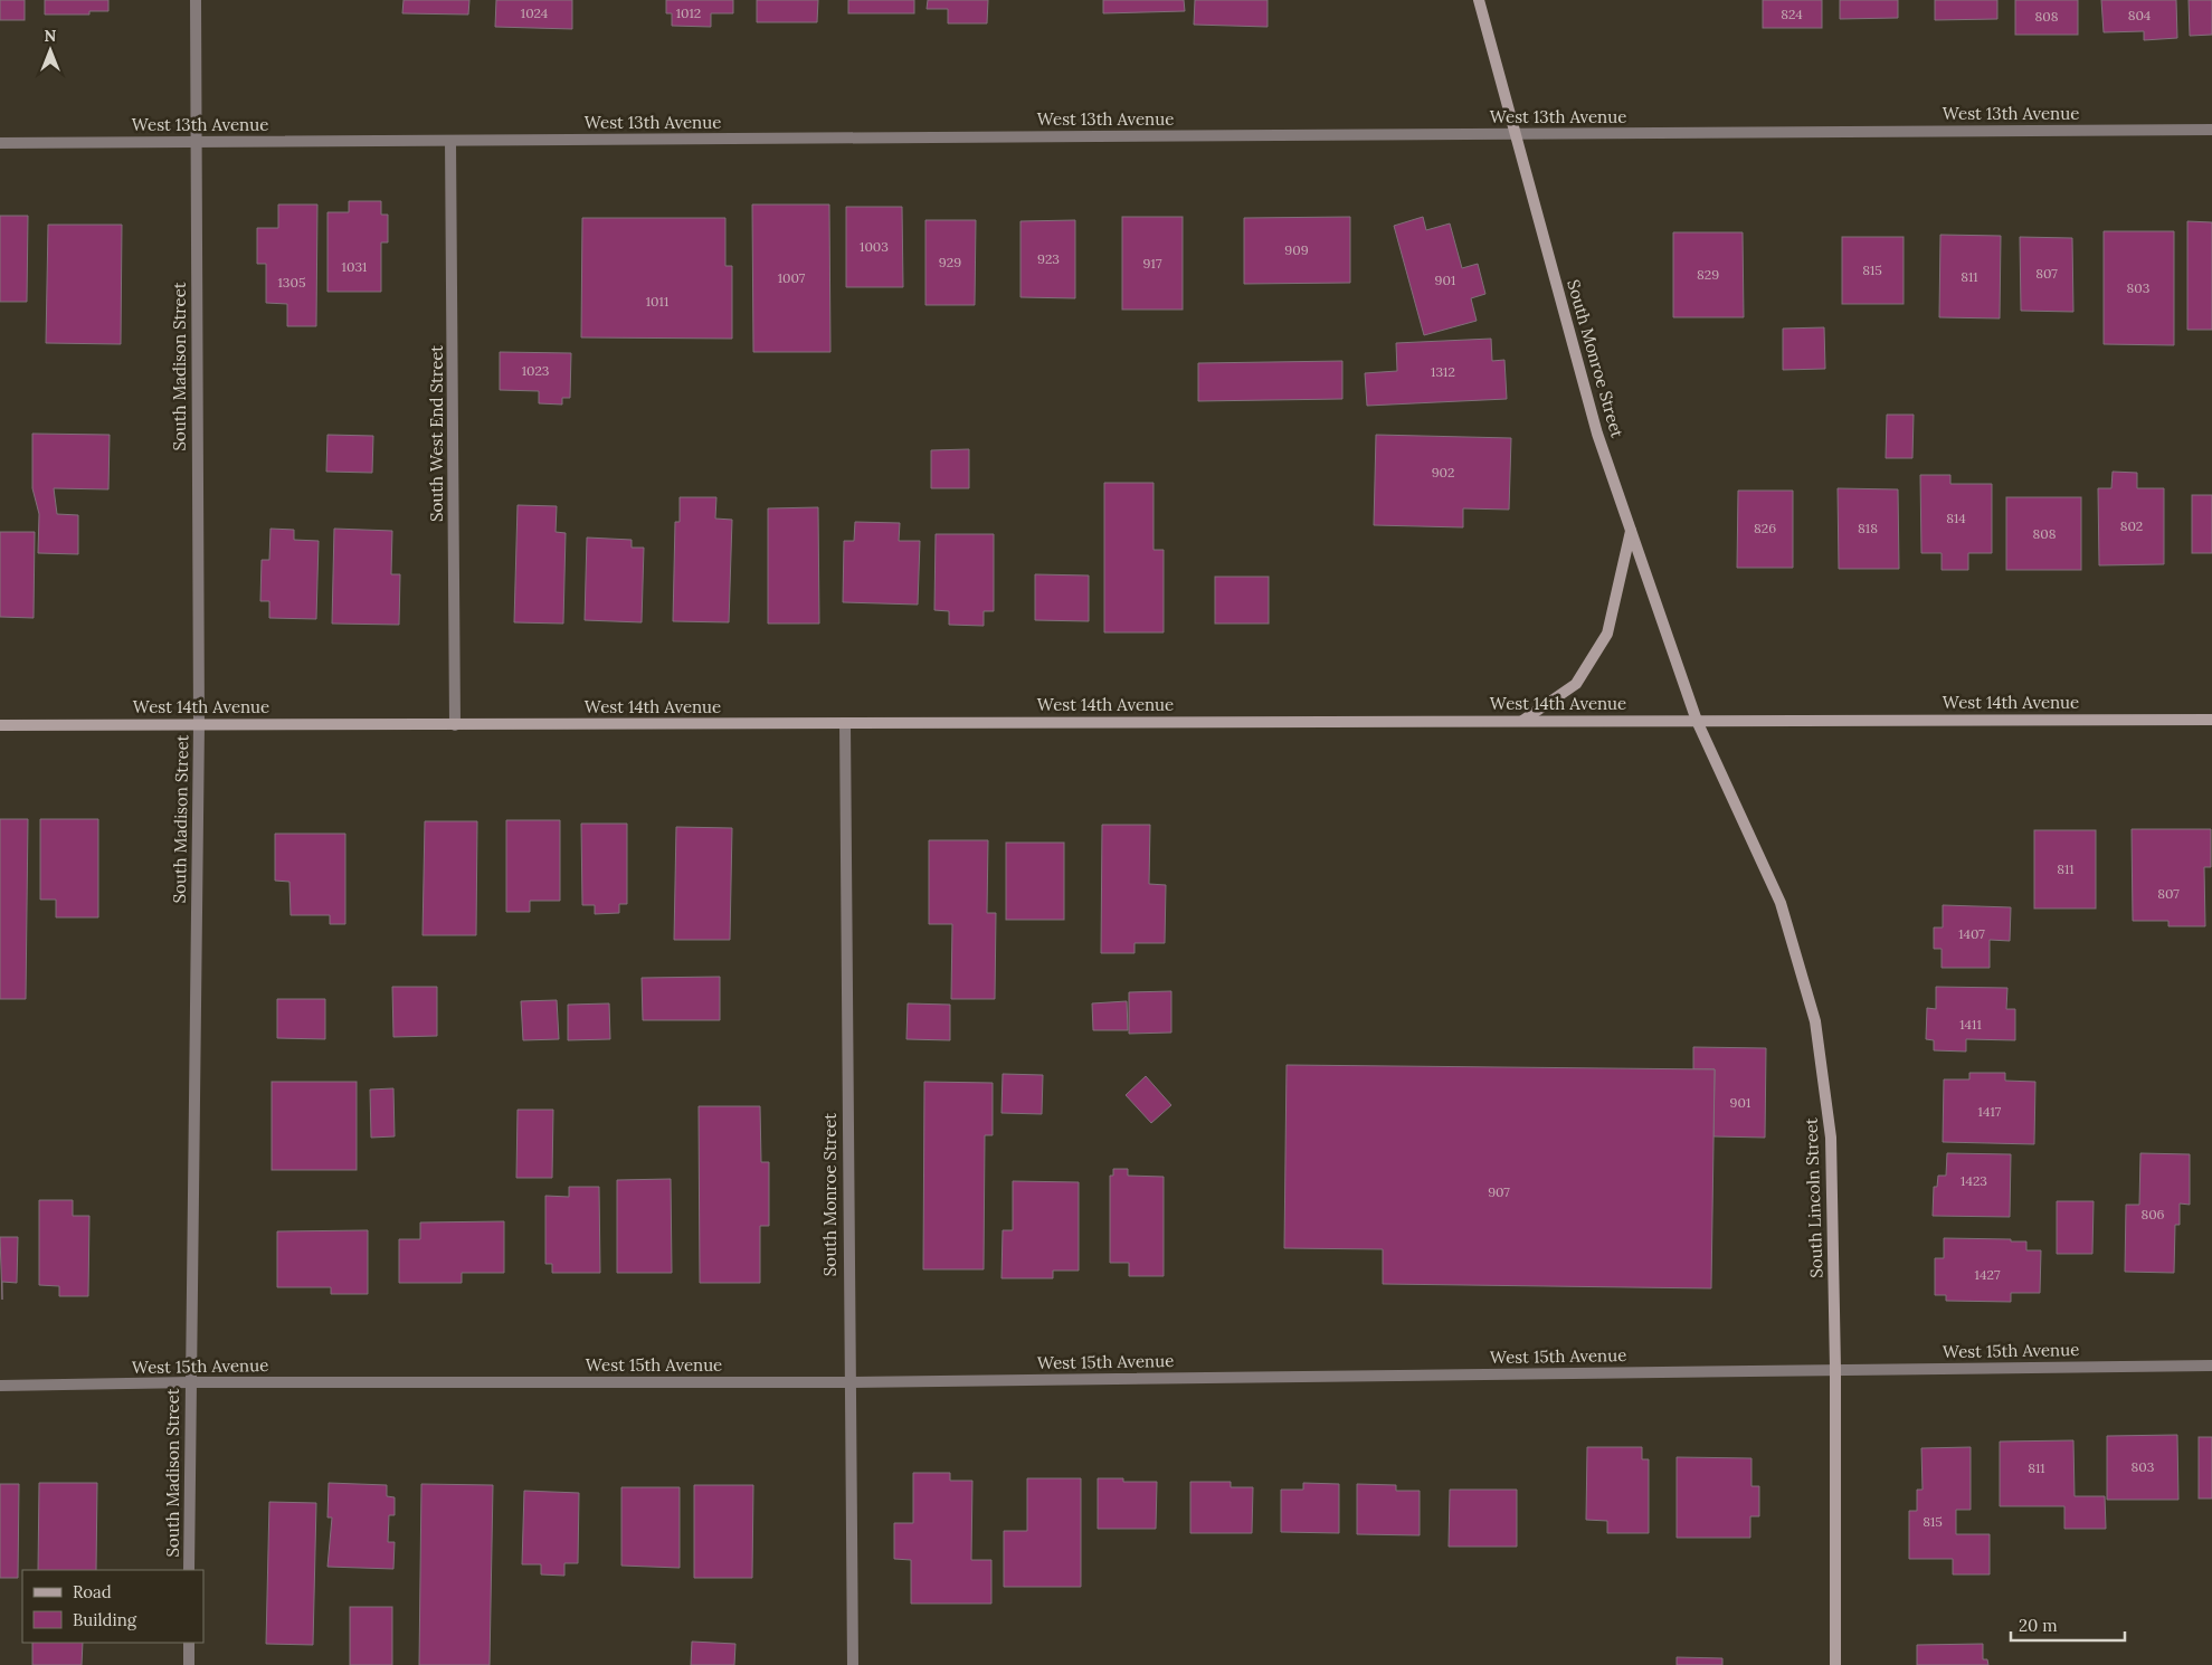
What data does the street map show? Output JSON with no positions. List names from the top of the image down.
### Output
{
  "streets": {
    "street": [
      "West 13th Avenue",
      "South Monroe Street",
      "South Madison Street",
      "South West End Street",
      "West 14th Avenue",
      "South Lincoln Street",
      "West 15th Avenue"
    ]
  },
  "crossings": [
    ["West 13th Avenue", "South Monroe Street"],
    ["West 13th Avenue", "South Madison Street"],
    ["West 13th Avenue", "South West End Street"],
    ["South Monroe Street", "West 14th Avenue"],
    ["South Monroe Street", "South Lincoln Street"],
    ["South Monroe Street", "West 15th Avenue"],
    ["South Madison Street", "West 14th Avenue"],
    ["South Madison Street", "West 15th Avenue"],
    ["South West End Street", "West 14th Avenue"],
    ["West 14th Avenue", "South Lincoln Street"],
    ["South Lincoln Street", "West 15th Avenue"]
  ],
  "house_numbers": [
    "1024",
    "1012",
    "824",
    "804",
    "808",
    "1003",
    "909",
    "923",
    "929",
    "917",
    "1031",
    "815",
    "807",
    "829",
    "811",
    "1007",
    "901",
    "1305",
    "803",
    "1011",
    "1023",
    "1312",
    "902",
    "814",
    "802",
    "826",
    "818",
    "808",
    "811",
    "807",
    "1407",
    "1411",
    "901",
    "1417",
    "1423",
    "907",
    "806",
    "1427",
    "803",
    "811",
    "815"
  ],
  "legend": ["Road", "Building"],
  "scale_bar": "20 m",
  "north": "top"
}
